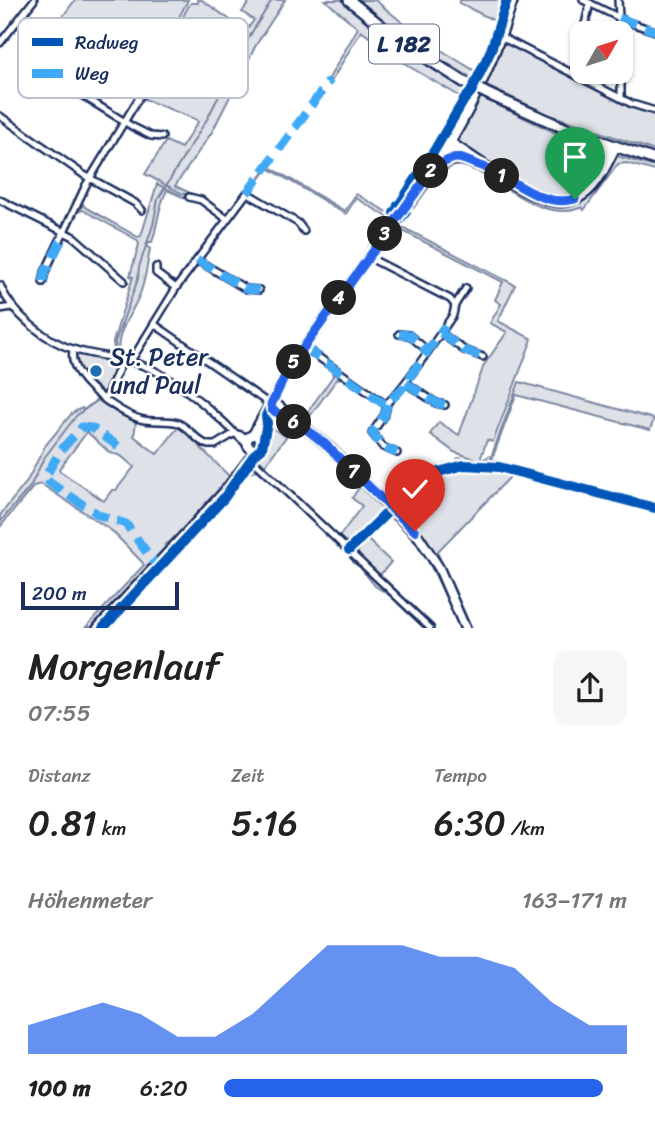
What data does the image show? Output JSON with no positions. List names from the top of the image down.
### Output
{
  "streets": {
    "main road": ["L 182"]
  },
  "places": ["St. Peter und Paul"],
  "legend": ["Radweg", "Weg"],
  "scale_bar": "200 m",
  "north": "top right",
  "page": {
    "pins": [
      "2",
      "1",
      "3",
      "4",
      "5",
      "6",
      "7"
    ],
    "scale": "200 m",
    "heading": ["Morgenlauf", "07:55"],
    "stats": [
      ["Distanz", "0.81 km"],
      ["Zeit", "5:16"],
      ["Tempo", "6:30 /km"]
    ],
    "chart": ["Höhenmeter", "163–171 m"],
    "list": [
      {
        "name": "100 m",
        "note": "6:20"
      }
    ]
  }
}
